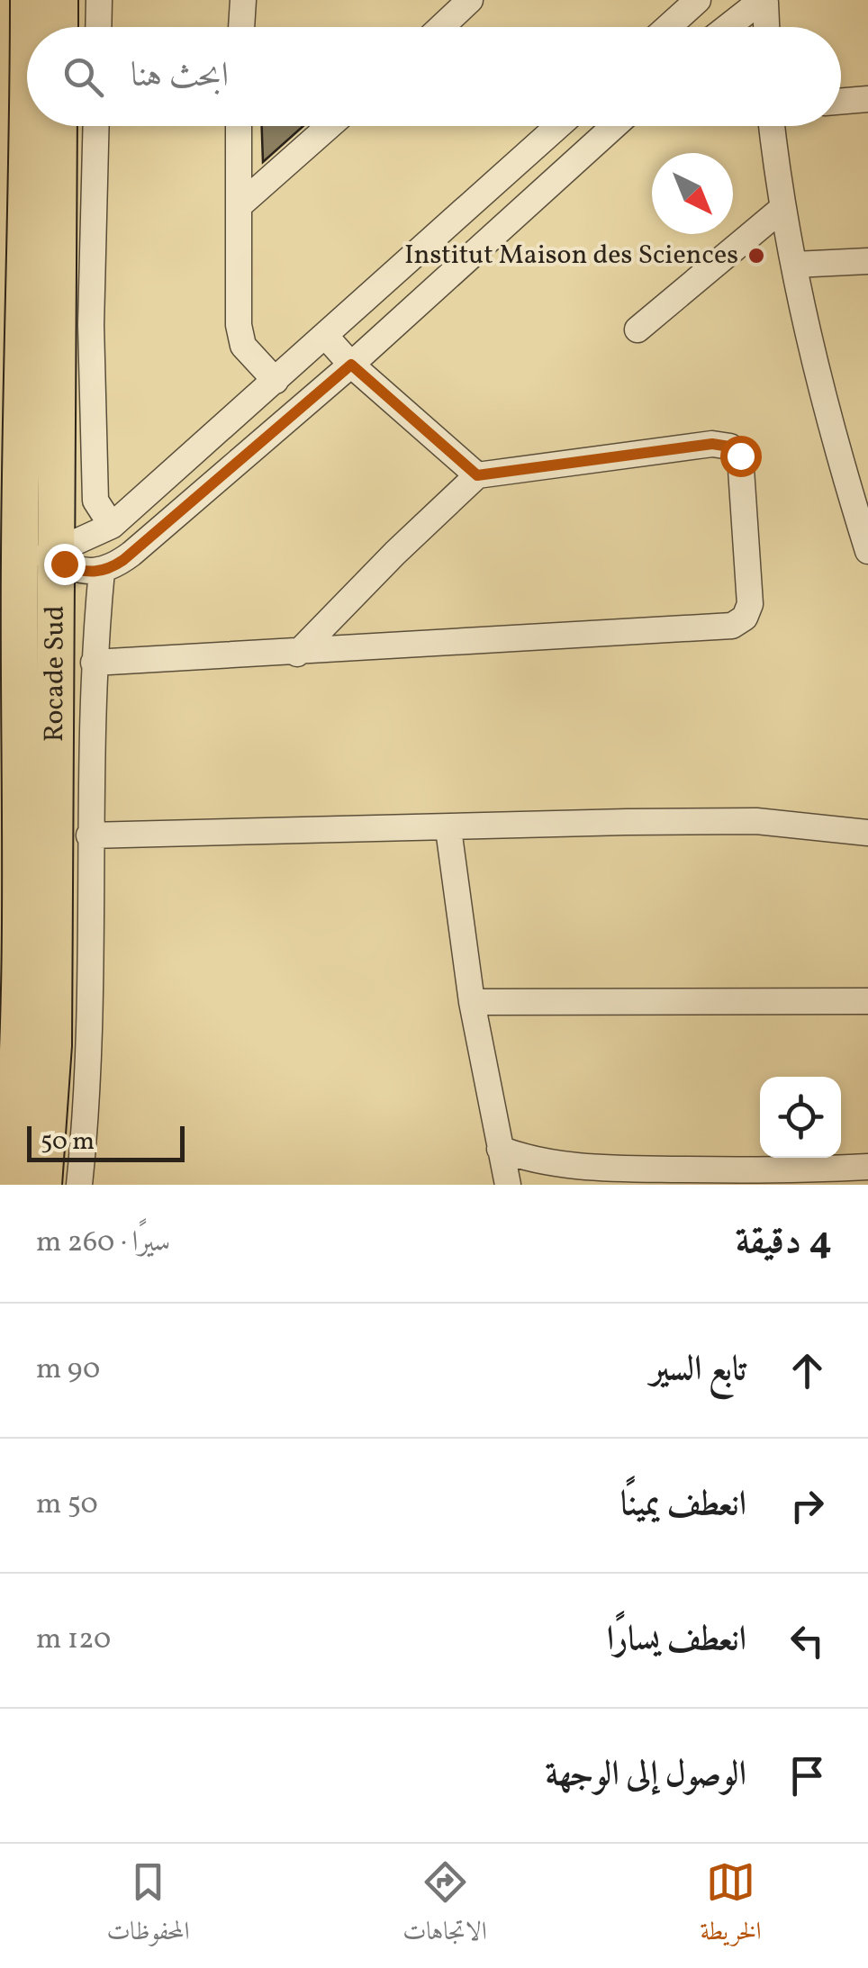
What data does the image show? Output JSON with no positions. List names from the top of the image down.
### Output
{
  "streets": {
    "highway": ["Rocade Sud"]
  },
  "places": ["Institut Maison des Sciences"],
  "scale_bar": "50 m",
  "north": "bottom right",
  "page": {
    "search": "ابحث هنا",
    "scale": "50 m",
    "heading": ["4 دقيقة", "سيرًا · 260 m"],
    "list": [
      ["تابع السير", "90 m"],
      ["انعطف يمينًا", "50 m"],
      ["انعطف يسارًا", "120 m"],
      "الوصول إلى الوجهة"
    ],
    "nav": ["الخريطة", "الاتجاهات", "المحفوظات"]
  }
}
